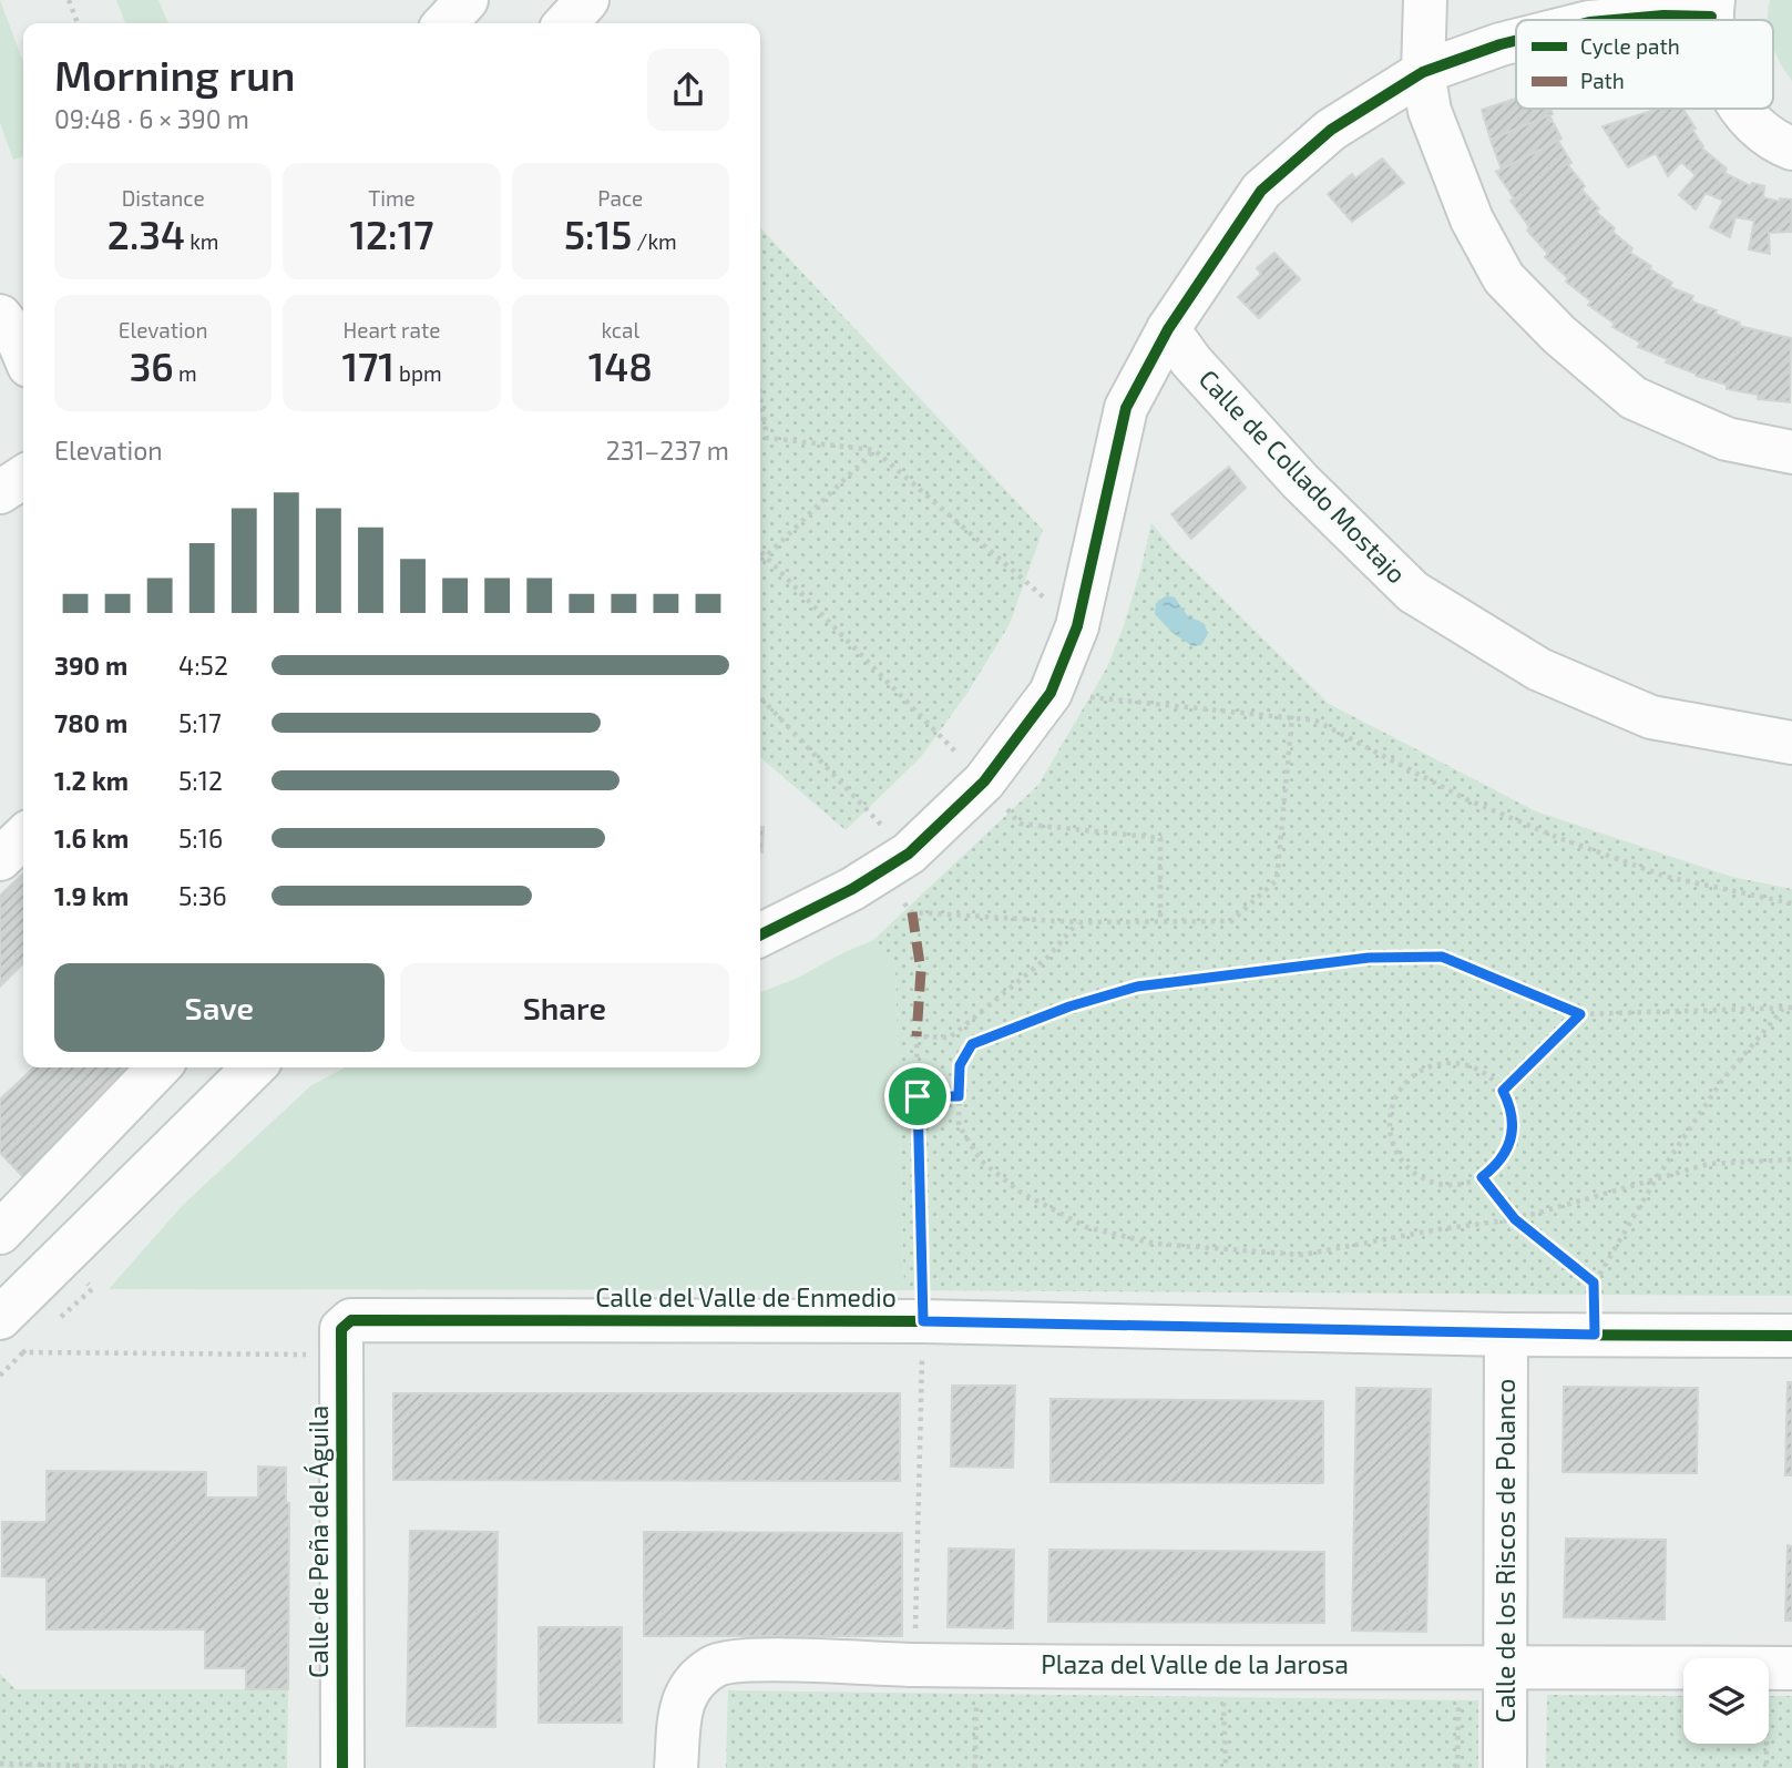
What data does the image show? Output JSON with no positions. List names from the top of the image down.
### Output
{
  "streets": {
    "street": [
      "Calle de Collado Mostajo",
      "Calle del Valle de Enmedio",
      "Calle de Peña del Águila",
      "Calle de los Riscos de Polanco",
      "Plaza del Valle de la Jarosa"
    ]
  },
  "crossings": [
    ["Calle del Valle de Enmedio", "Calle de Peña del Águila"],
    ["Calle del Valle de Enmedio", "Calle de los Riscos de Polanco"],
    ["Calle de los Riscos de Polanco", "Plaza del Valle de la Jarosa"]
  ],
  "legend": ["Cycle path", "Path"],
  "page": {
    "heading": ["Morning run", "09:48 · 6 × 390 m"],
    "stats": [
      ["Distance", "2.34 km"],
      ["Time", "12:17"],
      ["Pace", "5:15 /km"],
      ["Elevation", "36 m"],
      ["Heart rate", "171 bpm"],
      ["kcal", "148"]
    ],
    "chart": ["Elevation", "231–237 m"],
    "list": [
      {
        "name": "390 m",
        "note": "4:52"
      },
      {
        "name": "780 m",
        "note": "5:17"
      },
      {
        "name": "1.2 km",
        "note": "5:12"
      },
      {
        "name": "1.6 km",
        "note": "5:16"
      },
      {
        "name": "1.9 km",
        "note": "5:36"
      }
    ],
    "buttons": ["Save", "Share"]
  }
}
